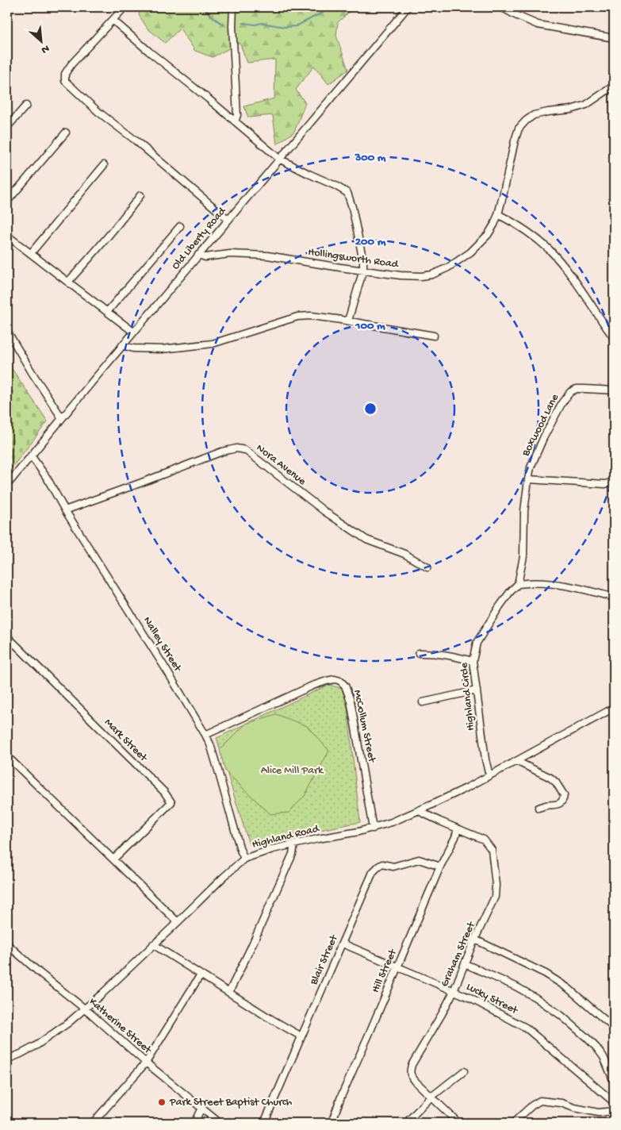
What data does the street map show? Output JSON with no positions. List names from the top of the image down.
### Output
{
  "streets": {
    "street": [
      "Old Liberty Road",
      "Hollingsworth Road",
      "Boxwood Lane",
      "Nora Avenue",
      "Nalley Street",
      "Highland Circle",
      "McCollum Street",
      "Mark Street",
      "Highland Road",
      "Graham Street",
      "Blair Street",
      "Hill Street",
      "Lucky Street",
      "Katherine Street"
    ]
  },
  "crossings": [
    ["Old Liberty Road", "Hollingsworth Road"],
    ["Old Liberty Road", "Nalley Street"],
    ["Boxwood Lane", "Highland Circle"],
    ["Nora Avenue", "Nalley Street"],
    ["Nalley Street", "McCollum Street"],
    ["Nalley Street", "Highland Road"],
    ["Highland Circle", "Highland Road"],
    ["McCollum Street", "Highland Road"],
    ["Highland Road", "Graham Street"],
    ["Highland Road", "Katherine Street"],
    ["Graham Street", "Hill Street"],
    ["Graham Street", "Lucky Street"],
    ["Blair Street", "Hill Street"],
    ["Blair Street", "Lucky Street"],
    ["Hill Street", "Lucky Street"]
  ],
  "parks": ["Alice Mill Park"],
  "places": ["Park Street Baptist Church"],
  "north": "bottom right",
  "rings": ["300 m", "200 m", "100 m"]
}
